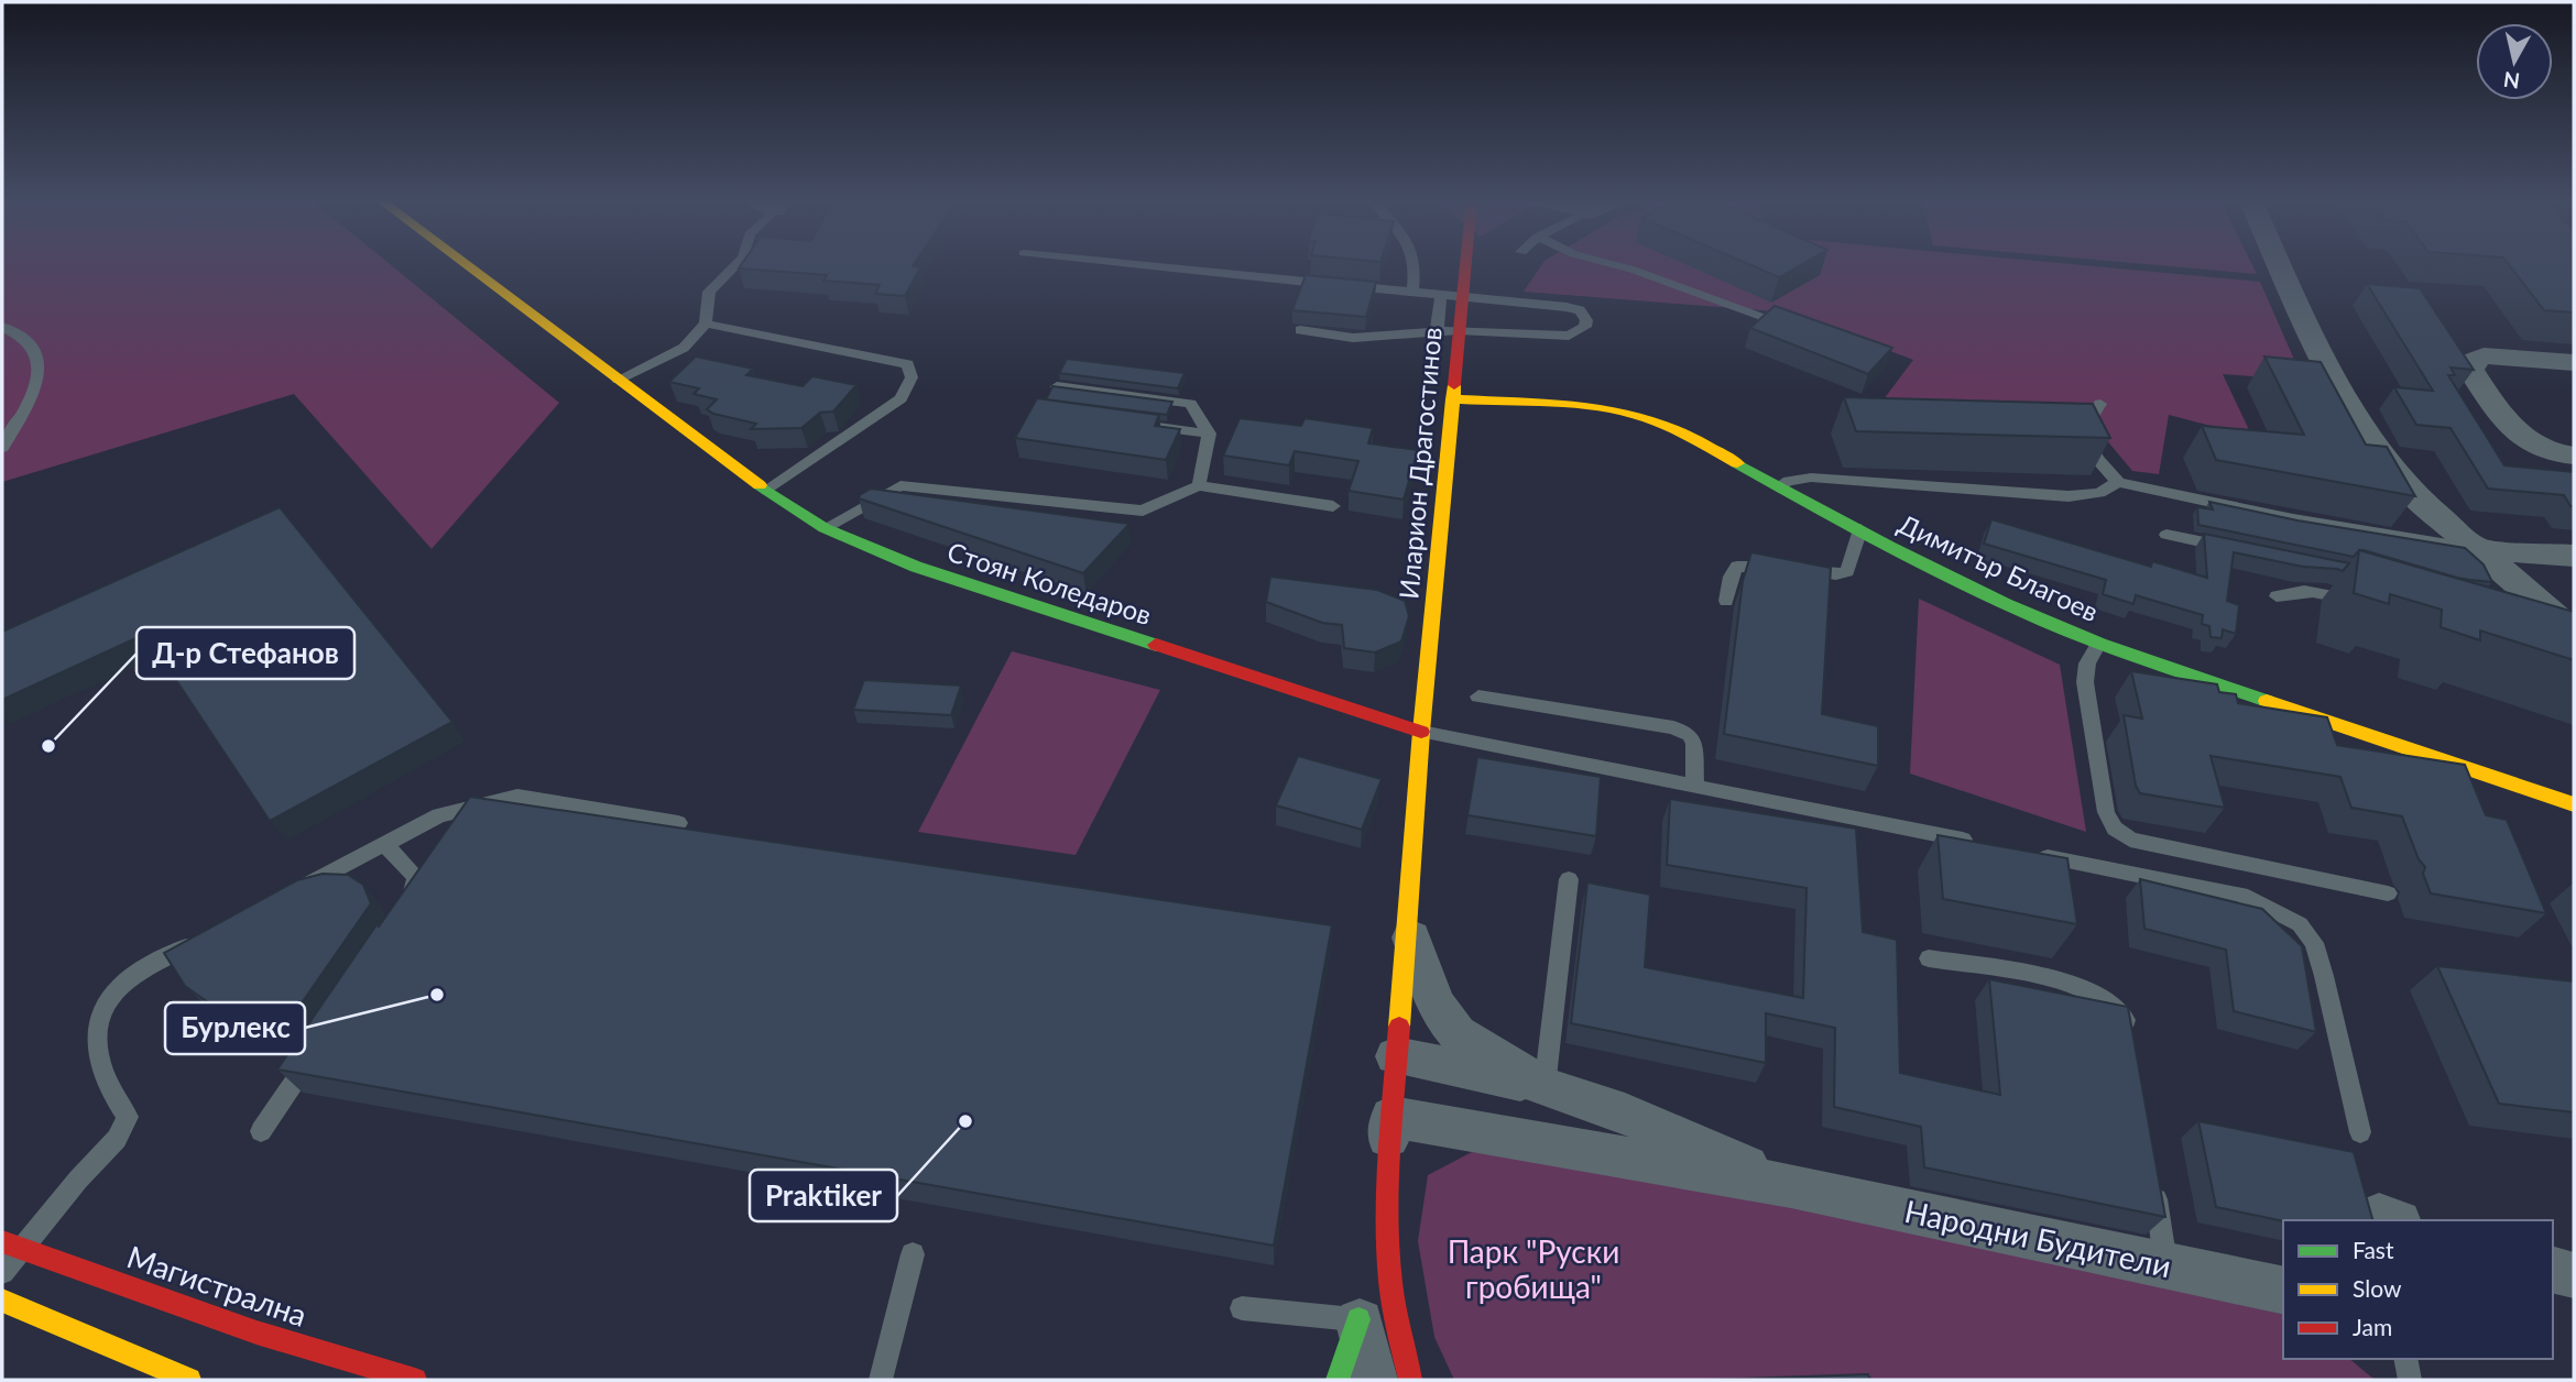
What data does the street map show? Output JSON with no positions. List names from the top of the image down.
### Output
{
  "streets": {
    "street": [
      "Иларион Драгостинов",
      "Димитър Благоев",
      "Стоян Коледаров",
      "Народни Будители",
      "Магистрална"
    ]
  },
  "crossings": [
    ["Иларион Драгостинов", "Димитър Благоев"],
    ["Иларион Драгостинов", "Стоян Коледаров"]
  ],
  "parks": ["Парк \"Руски гробища\""],
  "places": ["Д-р Стефанов", "Бурлекс", "Praktiker"],
  "legend": ["Fast", "Slow", "Jam"],
  "north": "bottom"
}
